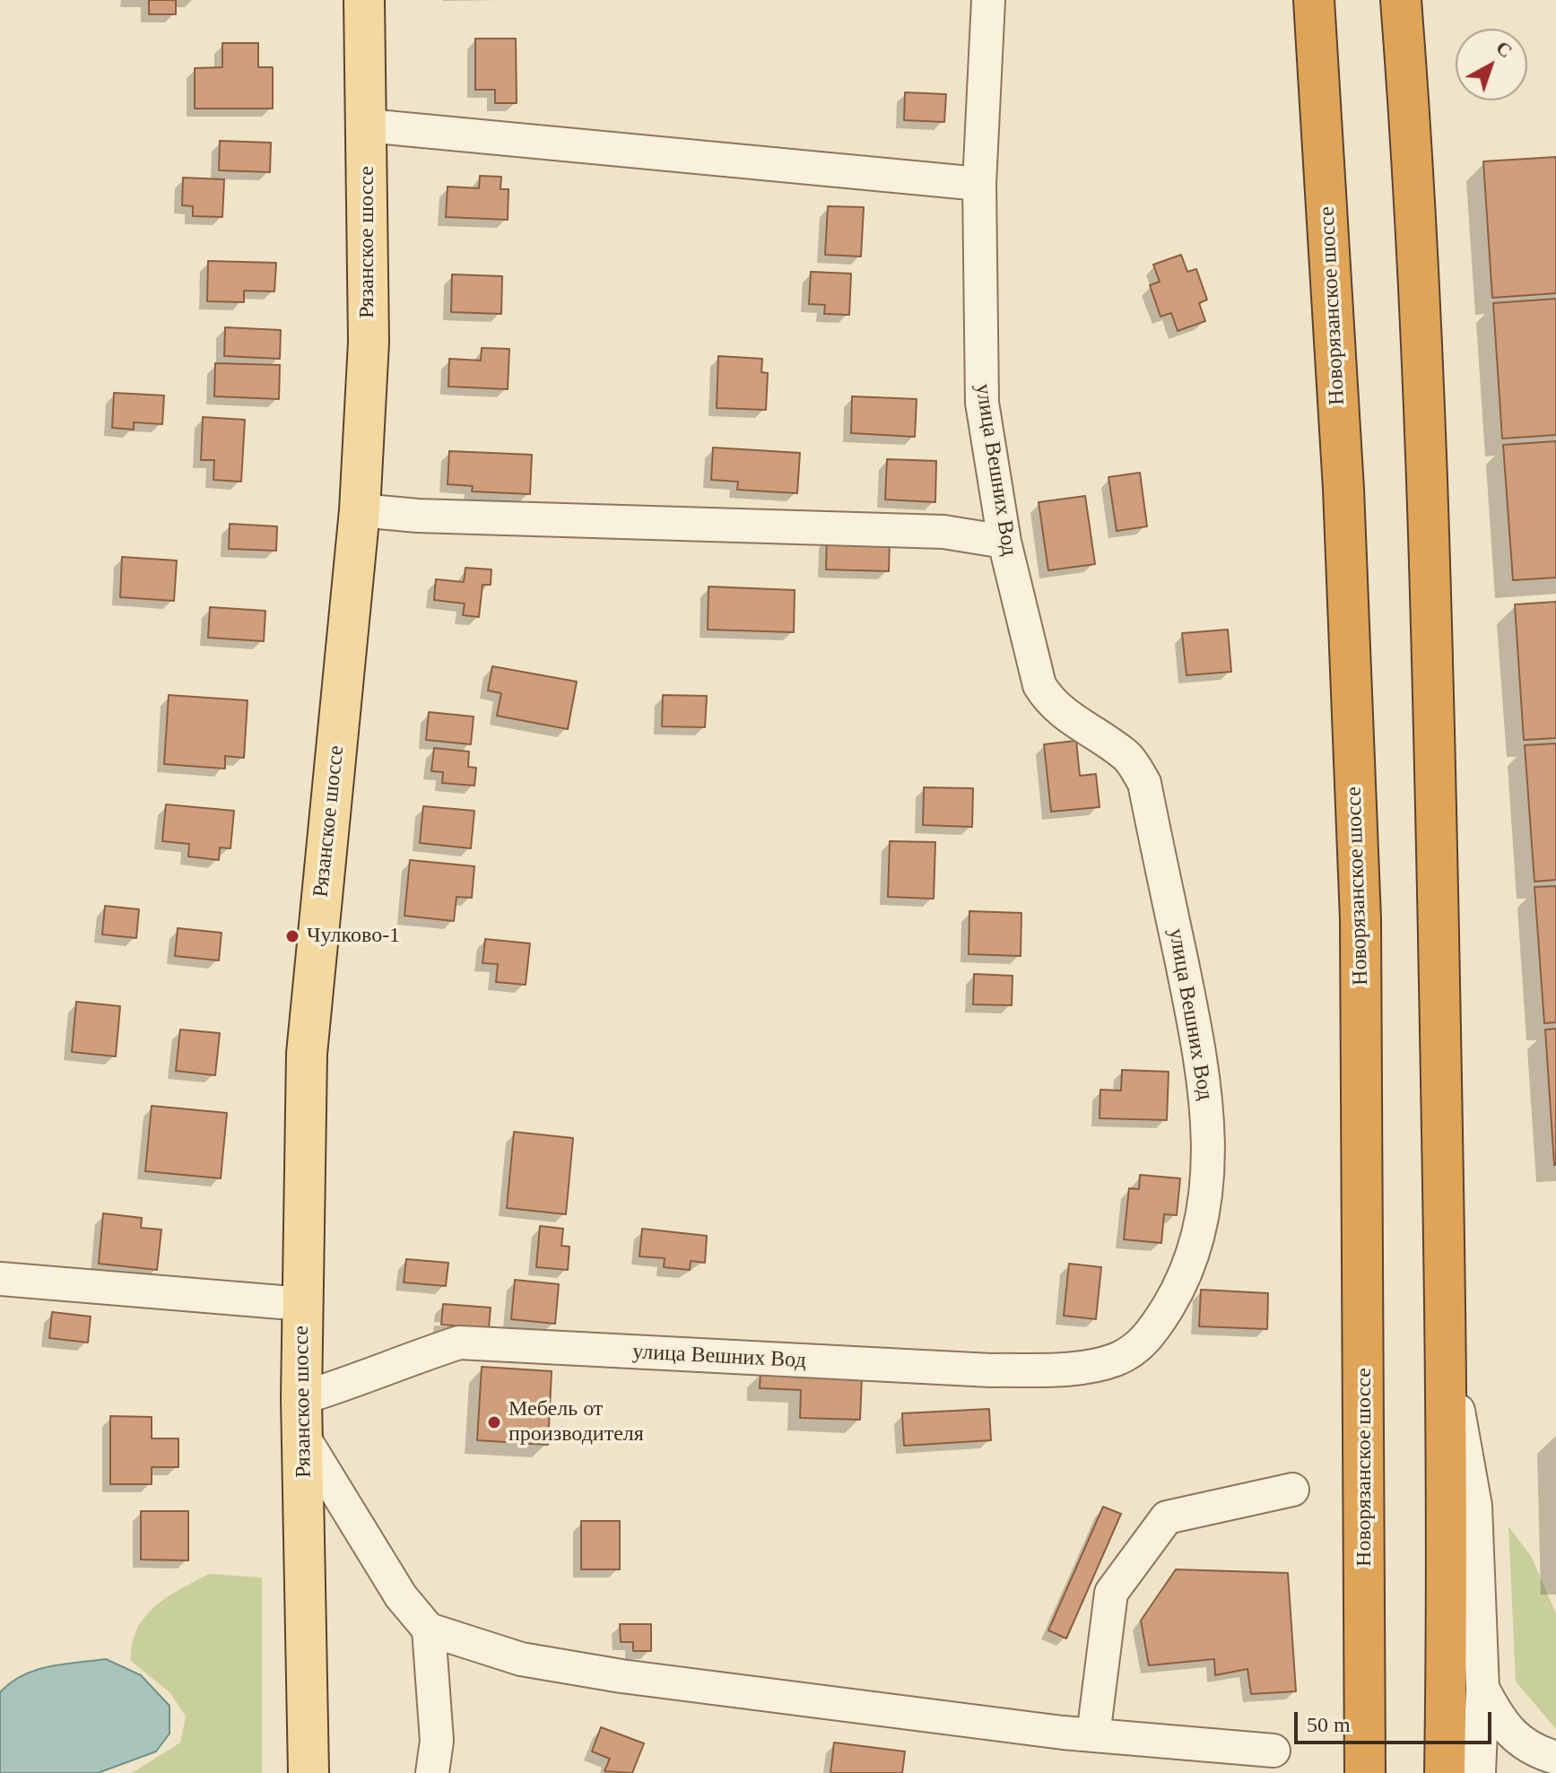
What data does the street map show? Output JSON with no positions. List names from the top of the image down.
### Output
{
  "streets": {
    "highway": ["Новорязанское шоссе"],
    "main road": ["Рязанское шоссе"],
    "street": ["улица Вешних Вод"]
  },
  "crossings": [
    ["Рязанское шоссе", "улица Вешних Вод"]
  ],
  "places": ["Чулково-1", "Мебель от производителя"],
  "scale_bar": "50 m",
  "north": "top right"
}
